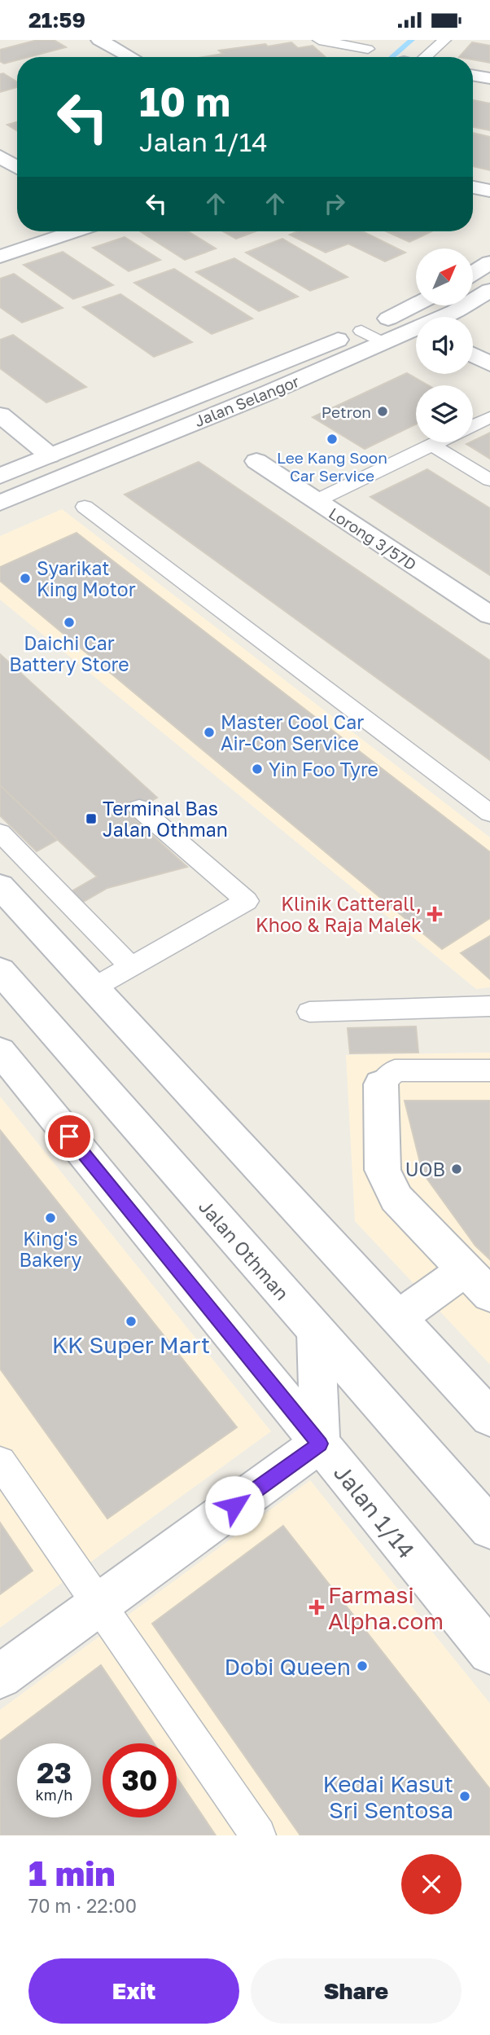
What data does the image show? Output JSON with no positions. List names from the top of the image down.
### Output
{
  "streets": {
    "main road": [
      "Jalan Selangor",
      "Lorong 3/57D",
      "Jalan Othman",
      "Jalan 1/14"
    ]
  },
  "places": {
    "other": [
      "Petron",
      "Lee Kang Soon Car Service",
      "Syarikat King Motor",
      "Daichi Car Battery Store",
      "Master Cool Car Air-Con Service",
      "Yin Foo Tyre",
      "UOB",
      "King's Bakery",
      "KK Super Mart",
      "Dobi Queen",
      "Kedai Kasut Sri Sentosa"
    ],
    "transit": ["Terminal Bas Jalan Othman"],
    "health": ["Klinik Catterall, Khoo & Raja Malek", "Farmasi Alpha.com"]
  },
  "north": "top right",
  "page": {
    "status": "21:59",
    "turn": ["10 m", "Jalan 1/14"],
    "speed": "23 km/h",
    "limit": "30",
    "heading": ["1 min", "70 m · 22:00"],
    "buttons": ["Exit", "Share"]
  }
}
